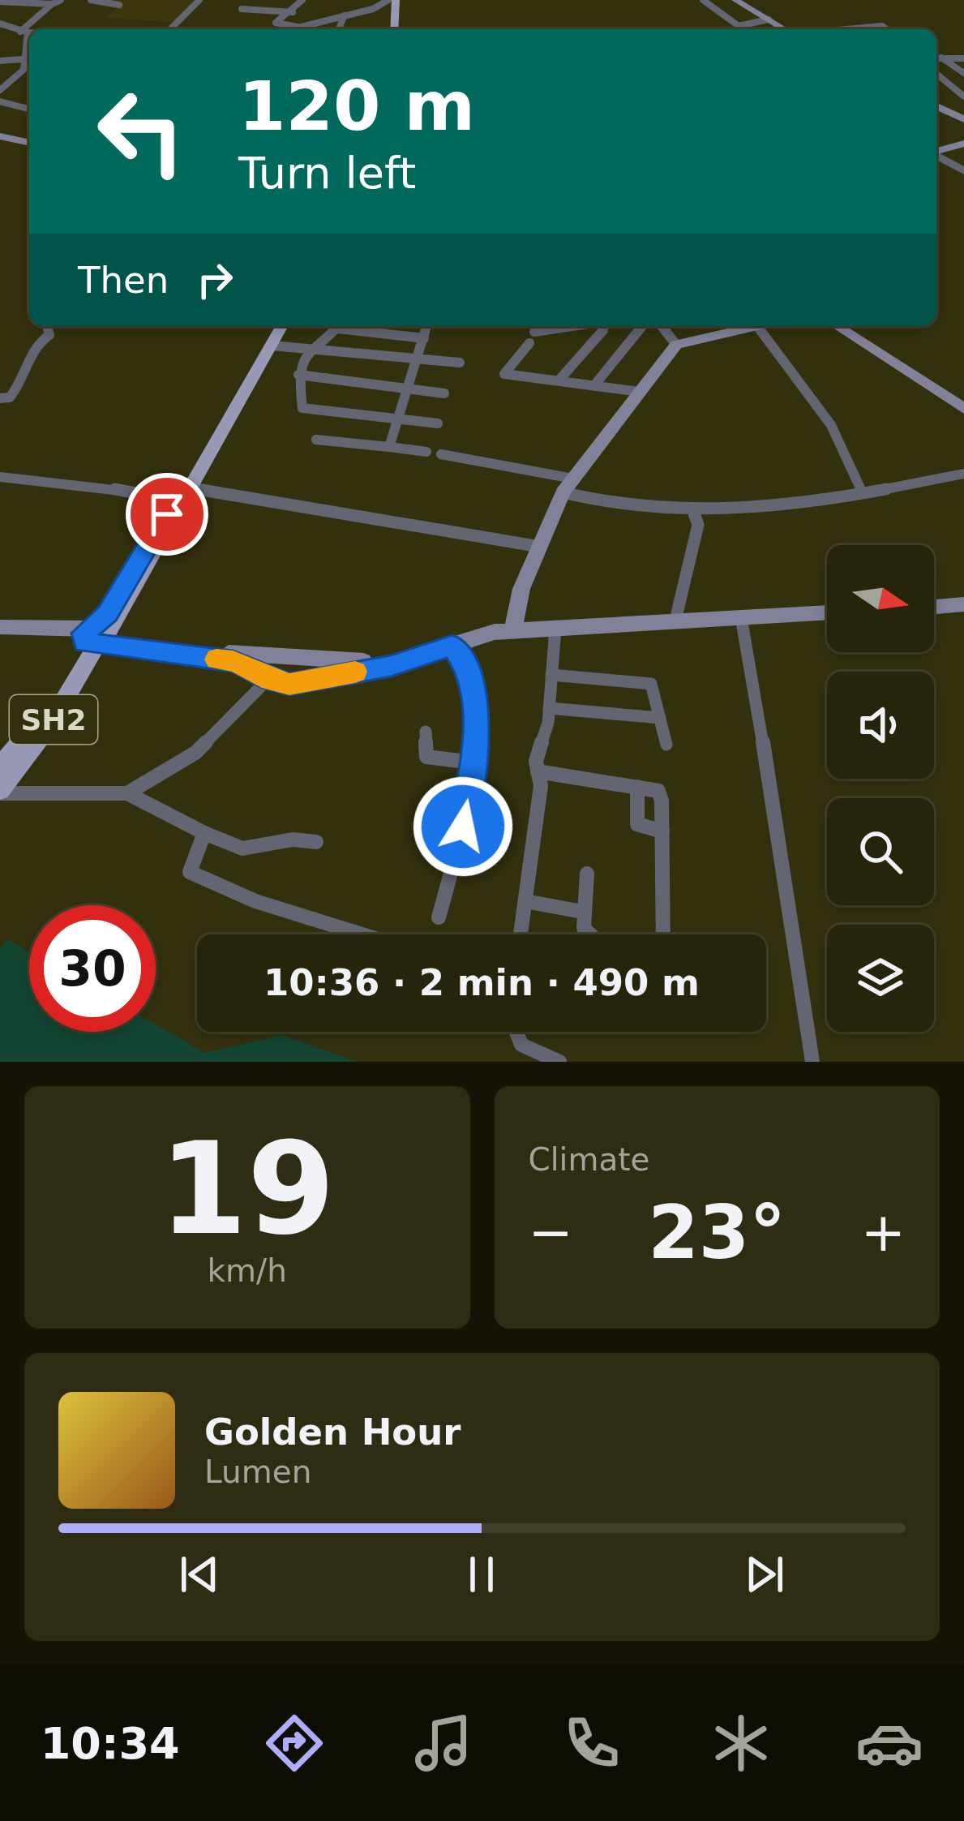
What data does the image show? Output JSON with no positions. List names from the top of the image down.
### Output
{
  "streets": {
    "main road": ["SH2"]
  },
  "north": "right",
  "page": {
    "turn": ["120 m", "Turn left"],
    "then": "Then",
    "limit": "30",
    "trip": "10:36 · 2 min · 490 m",
    "tile": [
      ["19", "km/h"],
      "Climate"
    ],
    "heat": ["−", "23°", "+"],
    "song": ["Golden Hour", "Lumen"],
    "tabs": "10:34"
  }
}
